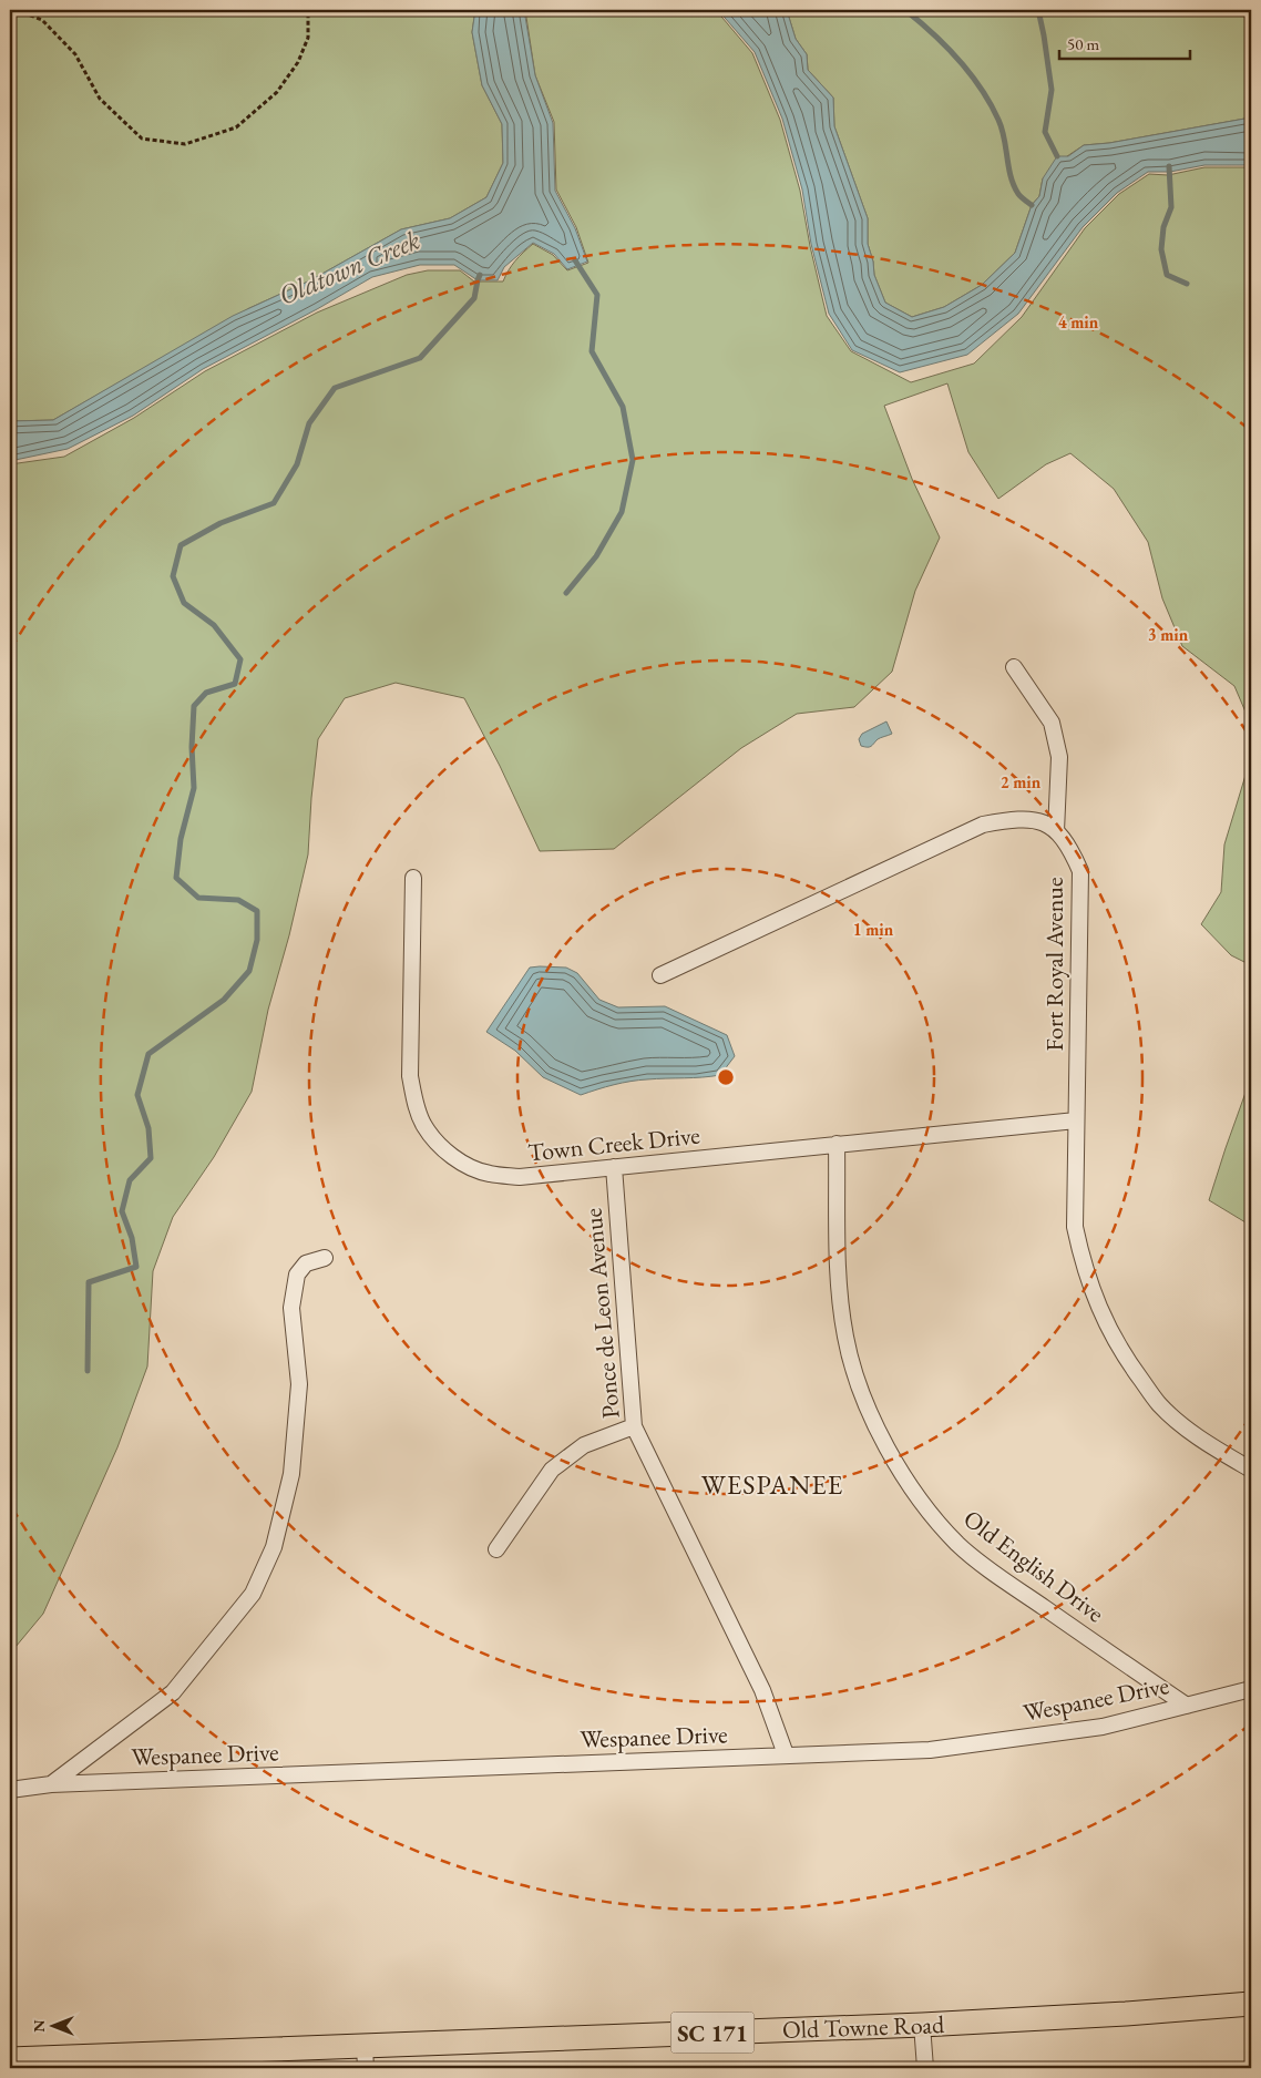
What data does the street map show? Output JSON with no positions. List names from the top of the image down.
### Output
{
  "streets": {
    "main road": ["Old Towne Road", "SC 171"],
    "street": [
      "Fort Royal Avenue",
      "Town Creek Drive",
      "Ponce de Leon Avenue",
      "Old English Drive",
      "Wespanee Drive"
    ]
  },
  "crossings": [
    ["Fort Royal Avenue", "Town Creek Drive"],
    ["Town Creek Drive", "Ponce de Leon Avenue"],
    ["Town Creek Drive", "Old English Drive"],
    ["Ponce de Leon Avenue", "Wespanee Drive"],
    ["Old English Drive", "Wespanee Drive"]
  ],
  "districts": ["WESPANEE"],
  "water": ["Oldtown Creek"],
  "scale_bar": "50 m",
  "north": "left",
  "rings": [
    "4 min",
    "3 min",
    "2 min",
    "1 min"
  ]
}
